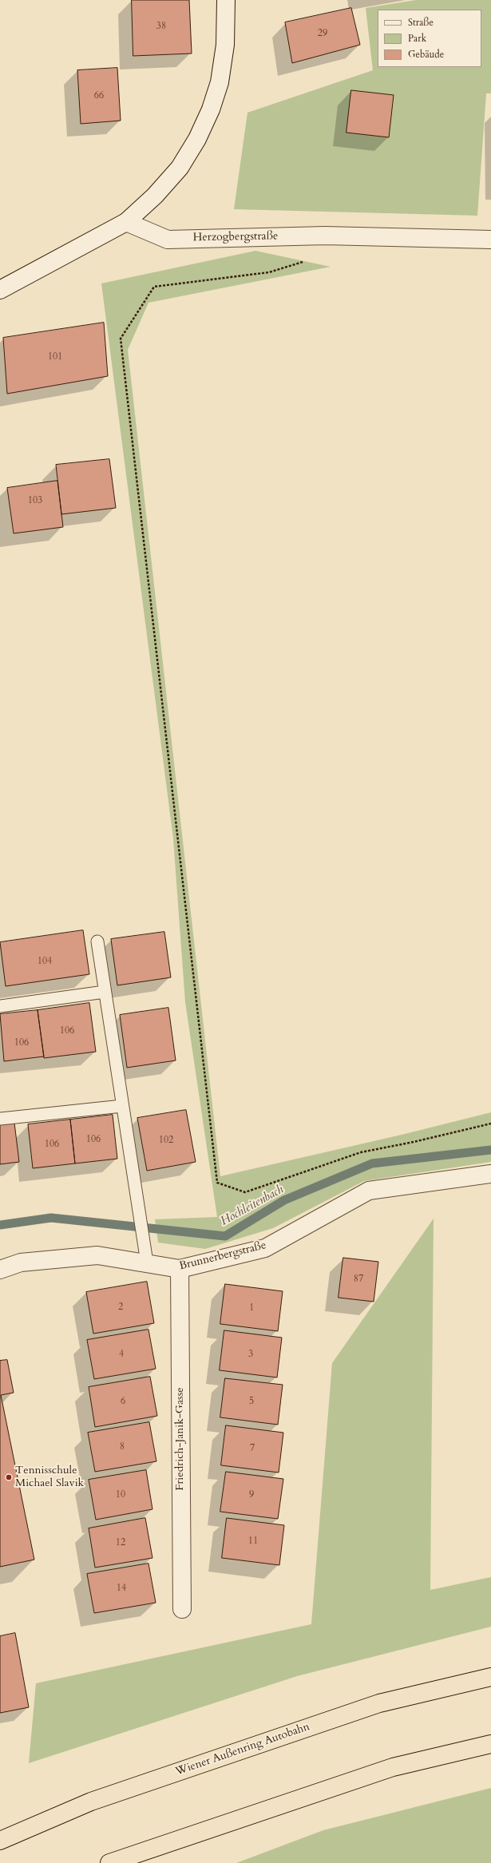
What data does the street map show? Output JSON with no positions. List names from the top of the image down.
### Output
{
  "streets": {
    "highway": ["Wiener Außenring Autobahn"],
    "street": ["Herzogbergstraße", "Brunnerbergstraße", "Friedrich-Janik-Gasse"]
  },
  "crossings": [
    ["Brunnerbergstraße", "Friedrich-Janik-Gasse"]
  ],
  "water": ["Hochleitenbach"],
  "places": ["Tennisschule Michael Slavik"],
  "house_numbers": [
    "38",
    "29",
    "66",
    "101",
    "103",
    "104",
    "106",
    "106",
    "106",
    "102",
    "106",
    "87",
    "2",
    "1",
    "4",
    "3",
    "6",
    "5",
    "8",
    "7",
    "10",
    "9",
    "11",
    "12",
    "14"
  ],
  "legend": ["Straße", "Park", "Gebäude"]
}
